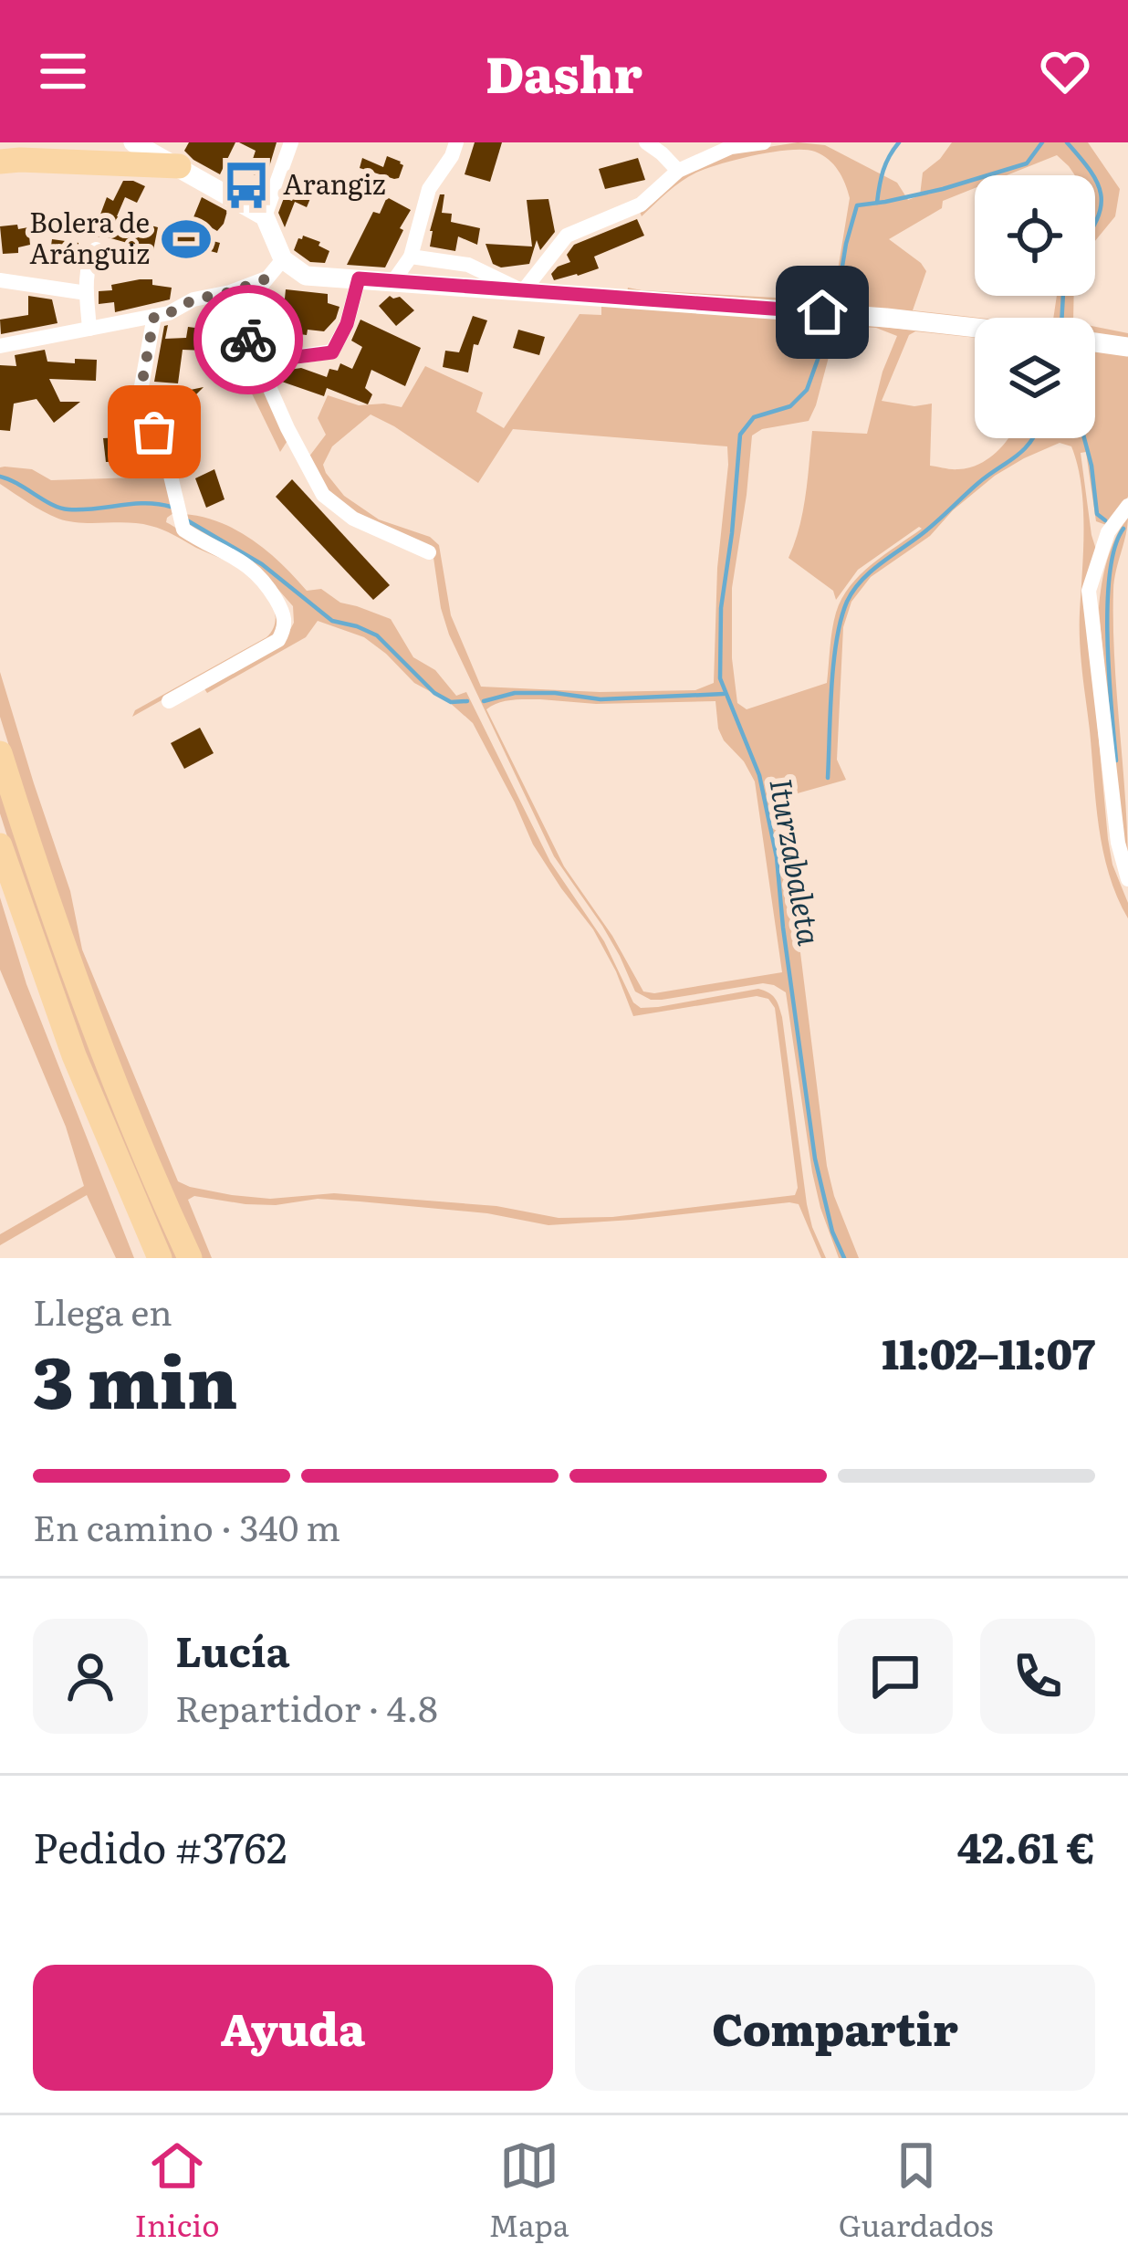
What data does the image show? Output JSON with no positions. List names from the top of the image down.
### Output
{
  "water": ["Iturzabaleta"],
  "places": {
    "bus stop": ["Arangiz"],
    "sports": ["Bolera de Aránguiz"]
  },
  "page": {
    "header": "Dashr",
    "heading": ["3 min", "Llega en", "11:02–11:07"],
    "panel": [
      "Lucía",
      "Repartidor · 4.8",
      "Pedido #3762",
      "42.61 €"
    ],
    "bar": "En camino · 340 m",
    "buttons": ["Ayuda", "Compartir"],
    "tabs": ["Inicio", "Mapa", "Guardados"]
  }
}
